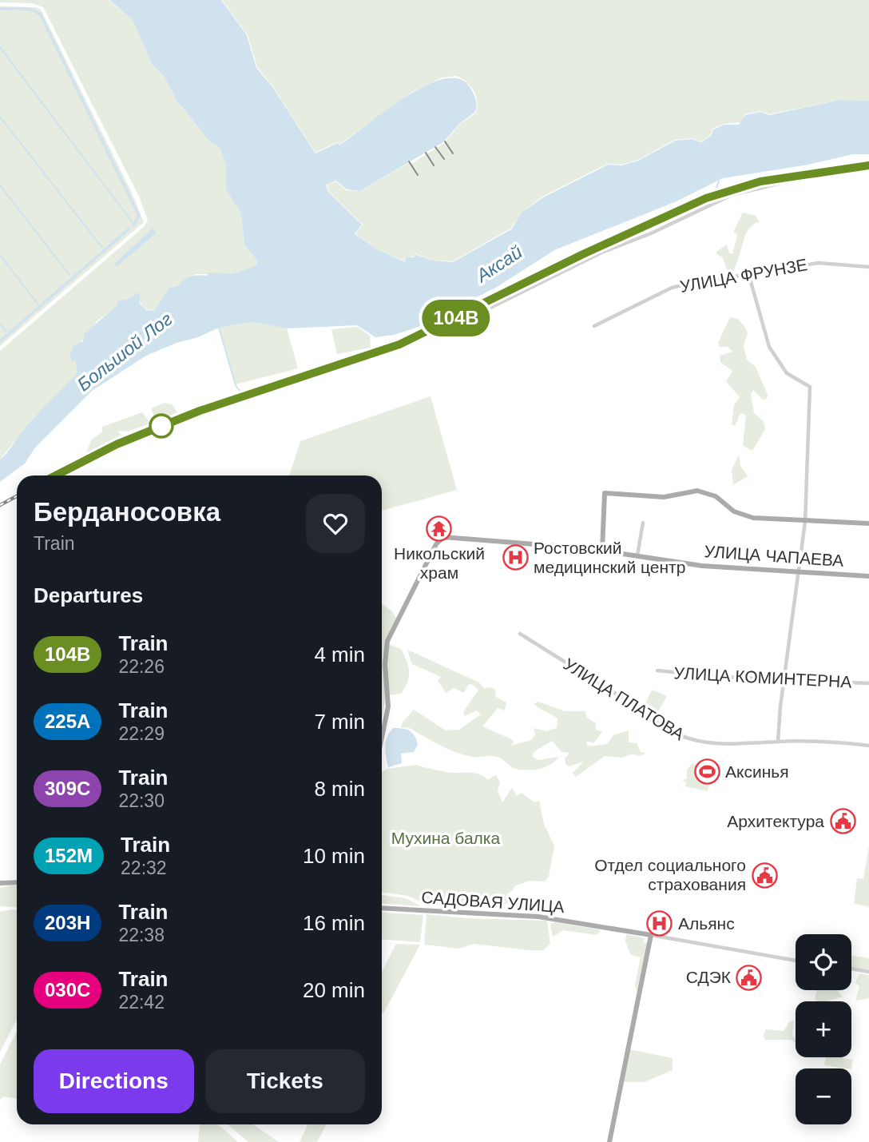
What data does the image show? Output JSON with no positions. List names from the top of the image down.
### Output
{
  "streets": {
    "main road": ["УЛИЦА ЧАПАЕВА", "САДОВАЯ УЛИЦА"],
    "street": ["УЛИЦА ФРУНЗЕ", "УЛИЦА КОМИНТЕРНА", "УЛИЦА ПЛАТОВА"]
  },
  "water": ["Аксай", "Большой Лог"],
  "parks": ["Мухина балка"],
  "places": {
    "temple": ["Никольский храм"],
    "hospital": ["Ростовский медицинский центр", "Альянс"],
    "sports": ["Аксинья"],
    "public building": ["Архитектура", "Отдел социального страхования", "СДЭК"]
  },
  "page": {
    "on_map": "104В",
    "heading": [
      ["Берданосовка", "Train"],
      "Departures"
    ],
    "list": [
      {
        "mark": "104В",
        "name": "Train",
        "note": "22:26",
        "value": "4 min"
      },
      {
        "mark": "225А",
        "name": "Train",
        "note": "22:29",
        "value": "7 min"
      },
      {
        "mark": "309С",
        "name": "Train",
        "note": "22:30",
        "value": "8 min"
      },
      {
        "mark": "152М",
        "name": "Train",
        "note": "22:32",
        "value": "10 min"
      },
      {
        "mark": "203Н",
        "name": "Train",
        "note": "22:38",
        "value": "16 min"
      },
      {
        "mark": "030C",
        "name": "Train",
        "note": "22:42",
        "value": "20 min"
      }
    ],
    "map_buttons": ["+", "−"],
    "buttons": ["Directions", "Tickets"]
  }
}
